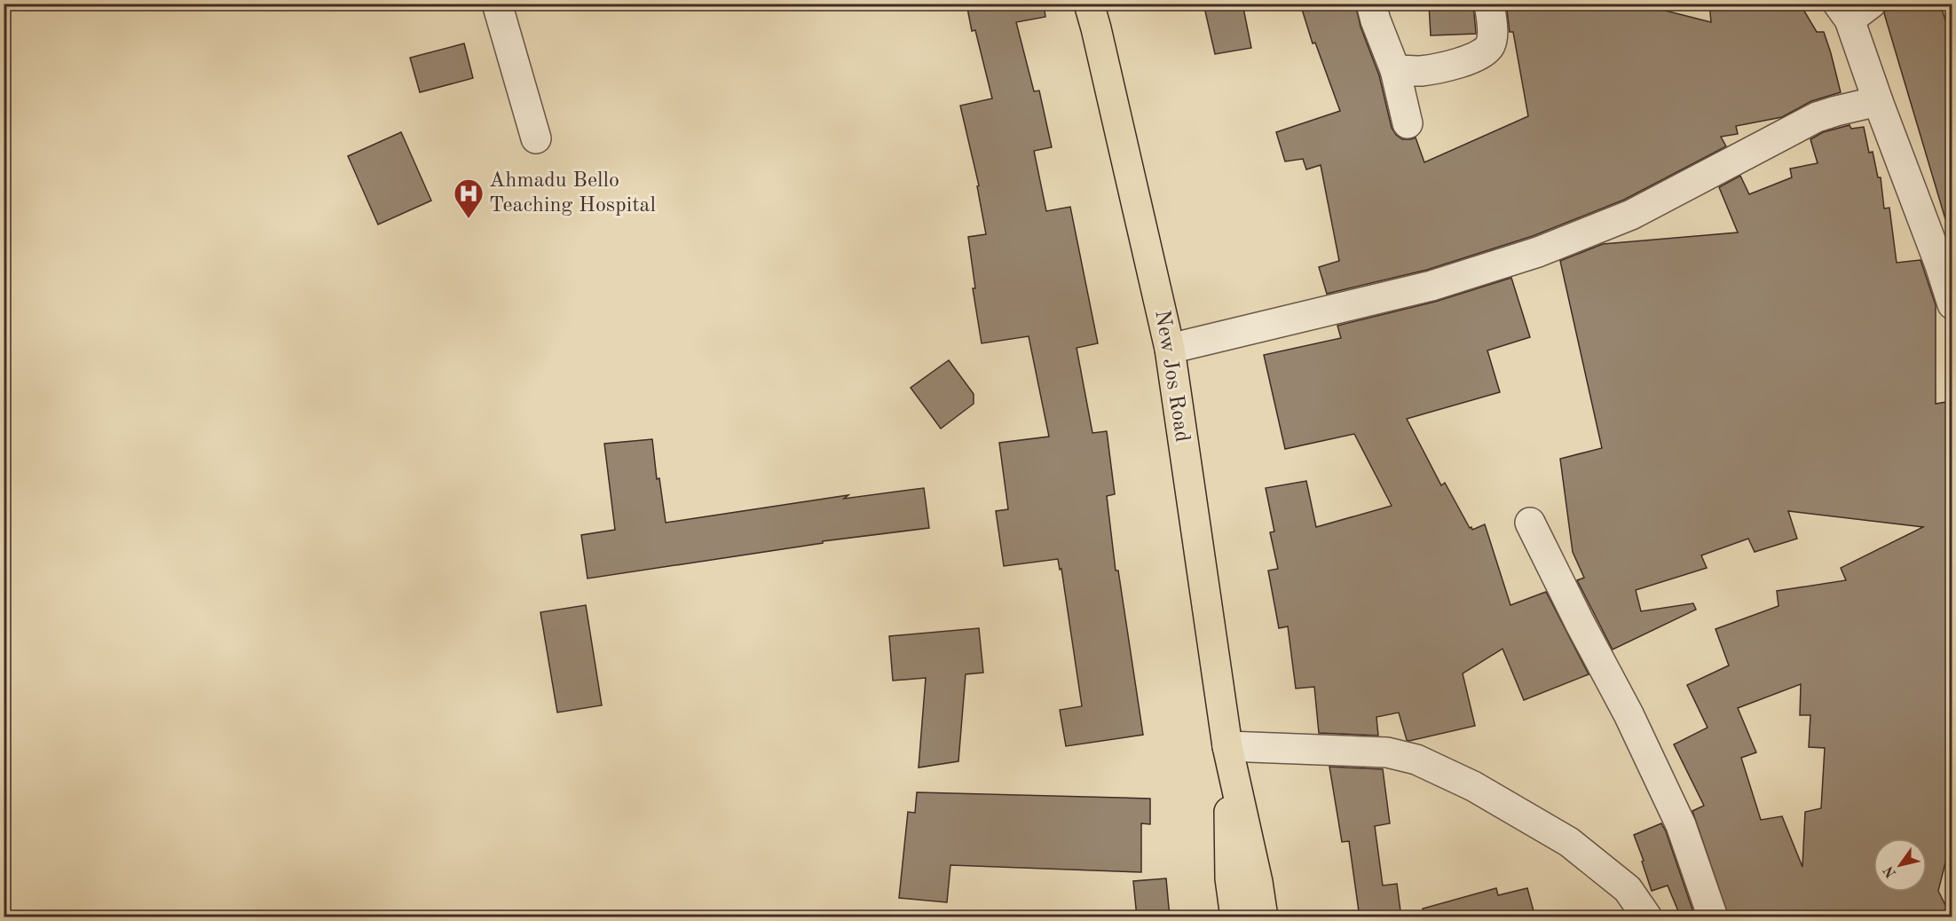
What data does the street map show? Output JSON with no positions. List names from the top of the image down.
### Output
{
  "streets": {
    "highway": ["New Jos Road"]
  },
  "places": {
    "hospital": ["Ahmadu Bello Teaching Hospital"]
  },
  "north": "bottom left"
}
